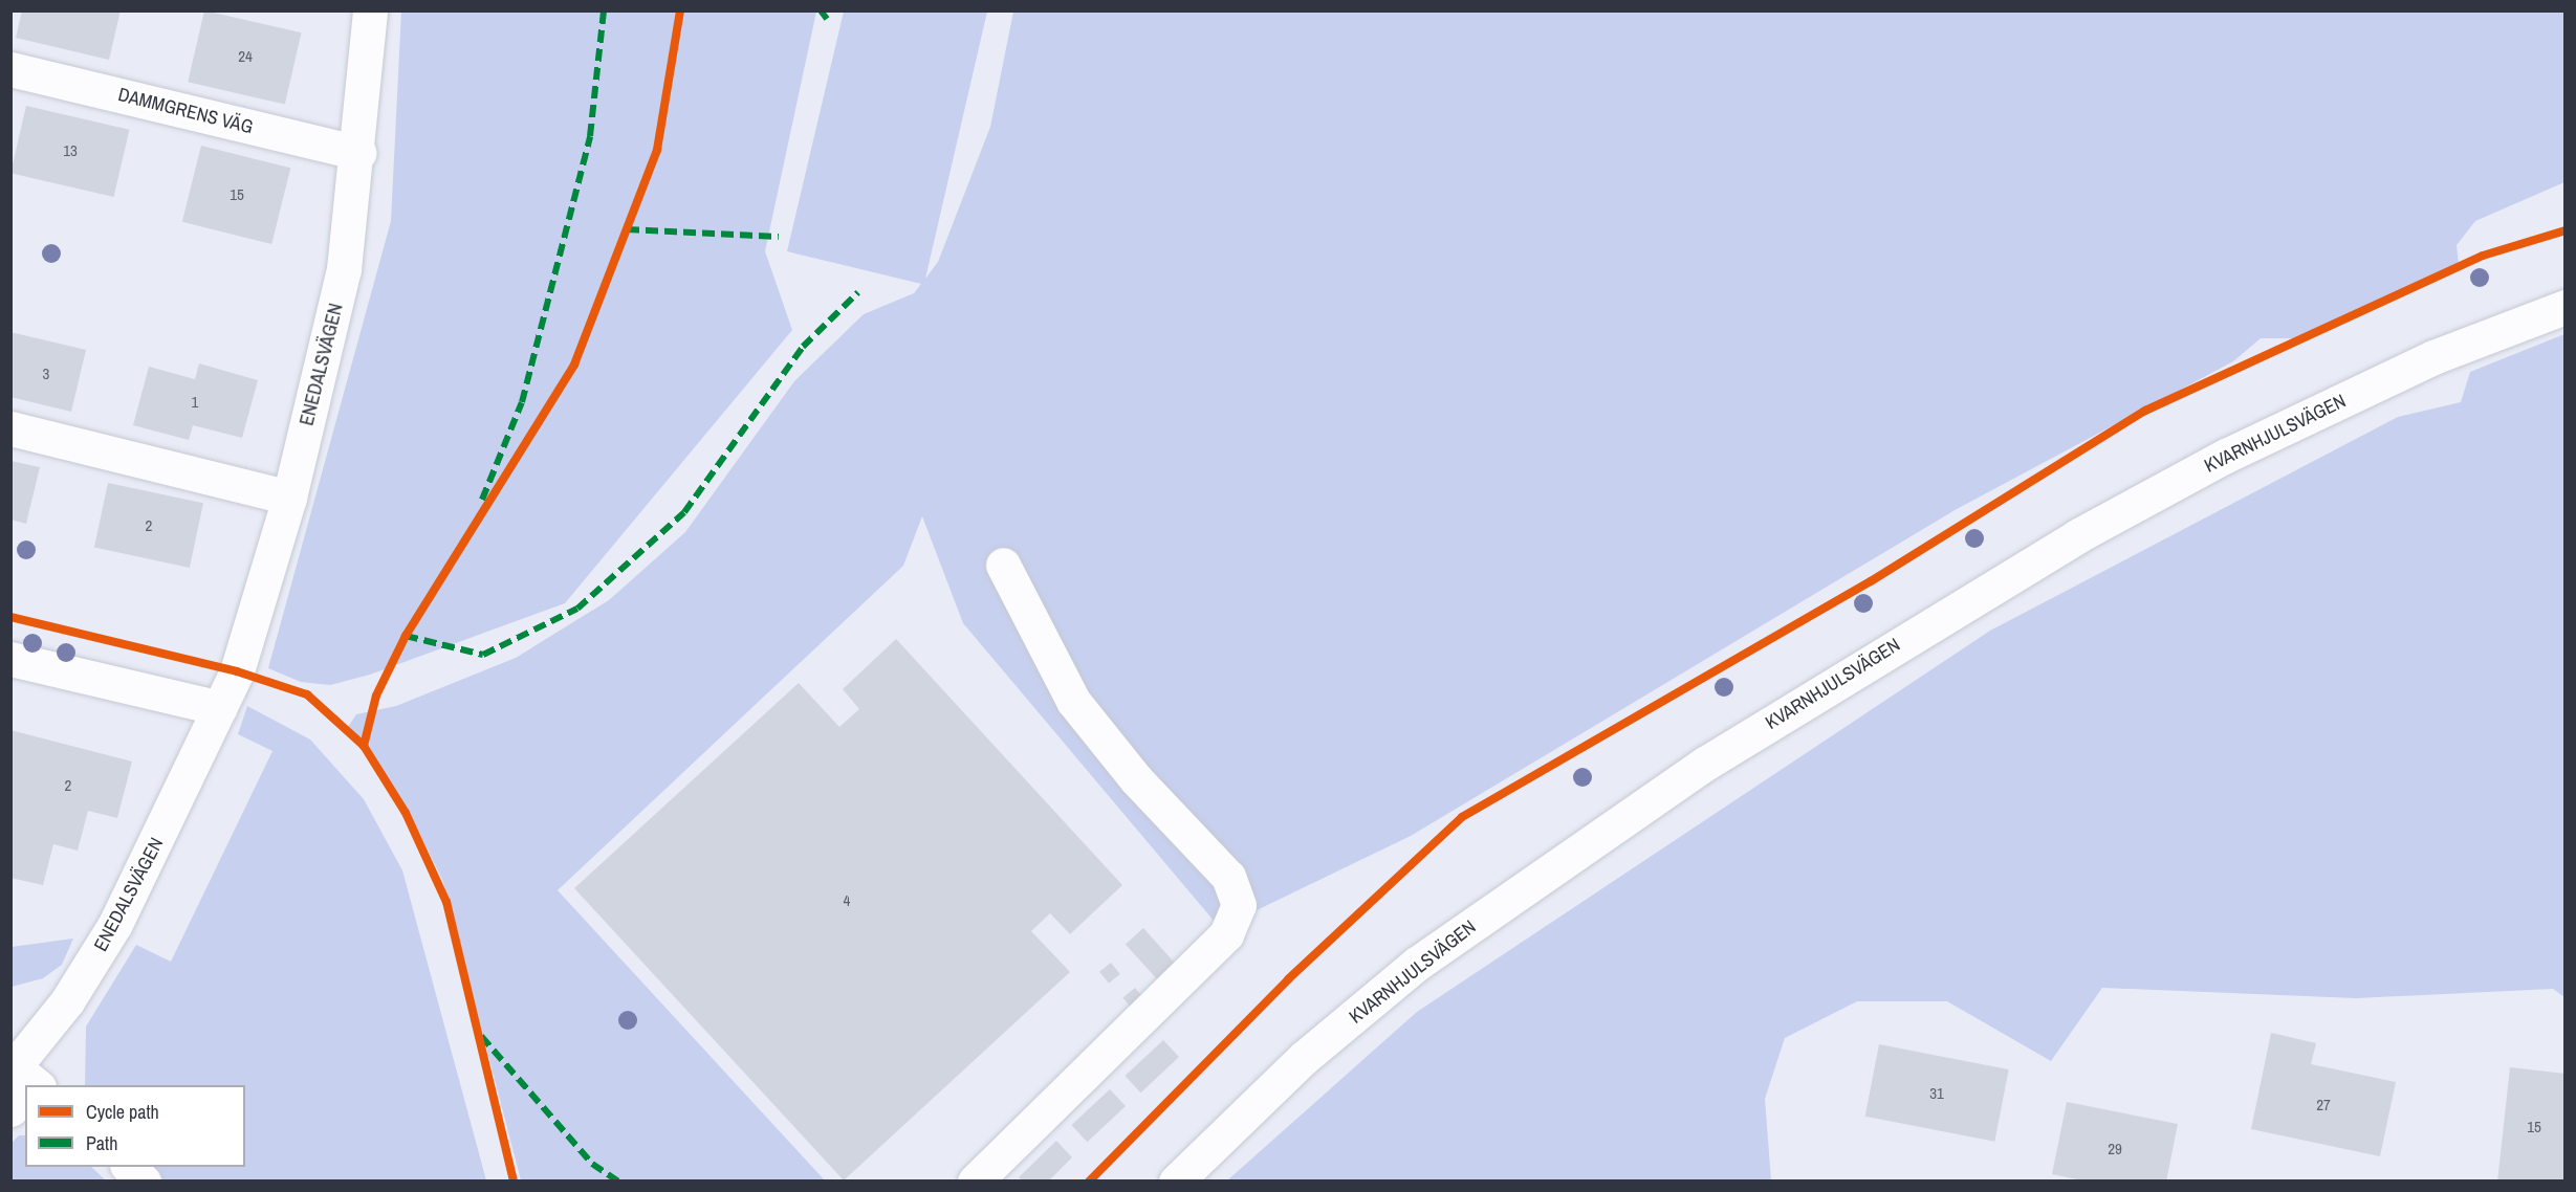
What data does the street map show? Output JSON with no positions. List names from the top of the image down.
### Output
{
  "streets": {
    "street": ["DAMMGRENS VÄG", "ENEDALSVÄGEN", "KVARNHJULSVÄGEN"]
  },
  "crossings": [
    ["DAMMGRENS VÄG", "ENEDALSVÄGEN"]
  ],
  "house_numbers": [
    "24",
    "13",
    "15",
    "3",
    "1",
    "2",
    "2",
    "4",
    "31",
    "27",
    "15",
    "29"
  ],
  "legend": ["Cycle path", "Path"]
}
